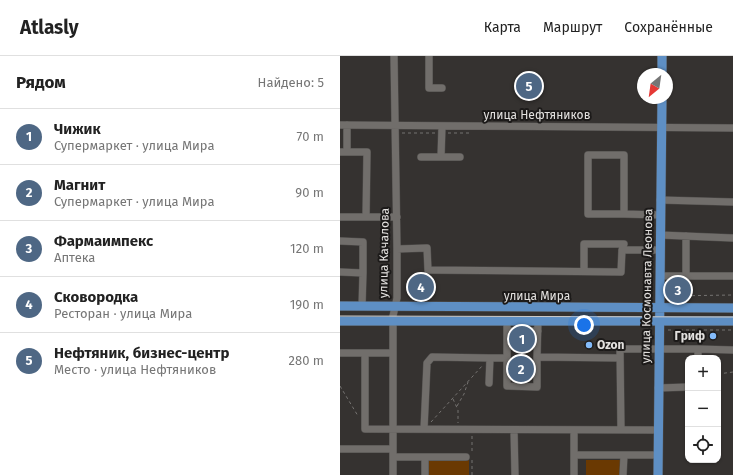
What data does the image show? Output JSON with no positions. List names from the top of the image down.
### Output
{
  "streets": {
    "main road": ["улица Космонавта Леонова", "улица Мира"],
    "street": ["улица Нефтяников", "улица Качалова"]
  },
  "crossings": [
    ["улица Нефтяников", "улица Качалова"],
    ["улица Нефтяников", "улица Космонавта Леонова"],
    ["улица Качалова", "улица Мира"],
    ["улица Космонавта Леонова", "улица Мира"]
  ],
  "places": ["Гриф", "Ozon"],
  "north": "bottom left",
  "page": {
    "header": "Atlasly",
    "nav": ["Карта", "Маршрут", "Сохранённые"],
    "heading": ["Рядом", "Найдено: 5"],
    "pins": [
      "5",
      "4",
      "3",
      "1",
      "2"
    ],
    "list": [
      {
        "mark": "1",
        "name": "Чижик",
        "note": "Супермаркет · улица Мира",
        "value": "70 m"
      },
      {
        "mark": "2",
        "name": "Магнит",
        "note": "Супермаркет · улица Мира",
        "value": "90 m"
      },
      {
        "mark": "3",
        "name": "Фармаимпекс",
        "note": "Аптека",
        "value": "120 m"
      },
      {
        "mark": "4",
        "name": "Сковородка",
        "note": "Ресторан · улица Мира",
        "value": "190 m"
      },
      {
        "mark": "5",
        "name": "Нефтяник, бизнес-центр",
        "note": "Место · улица Нефтяников",
        "value": "280 m"
      }
    ],
    "map_buttons": ["+", "−"]
  }
}
